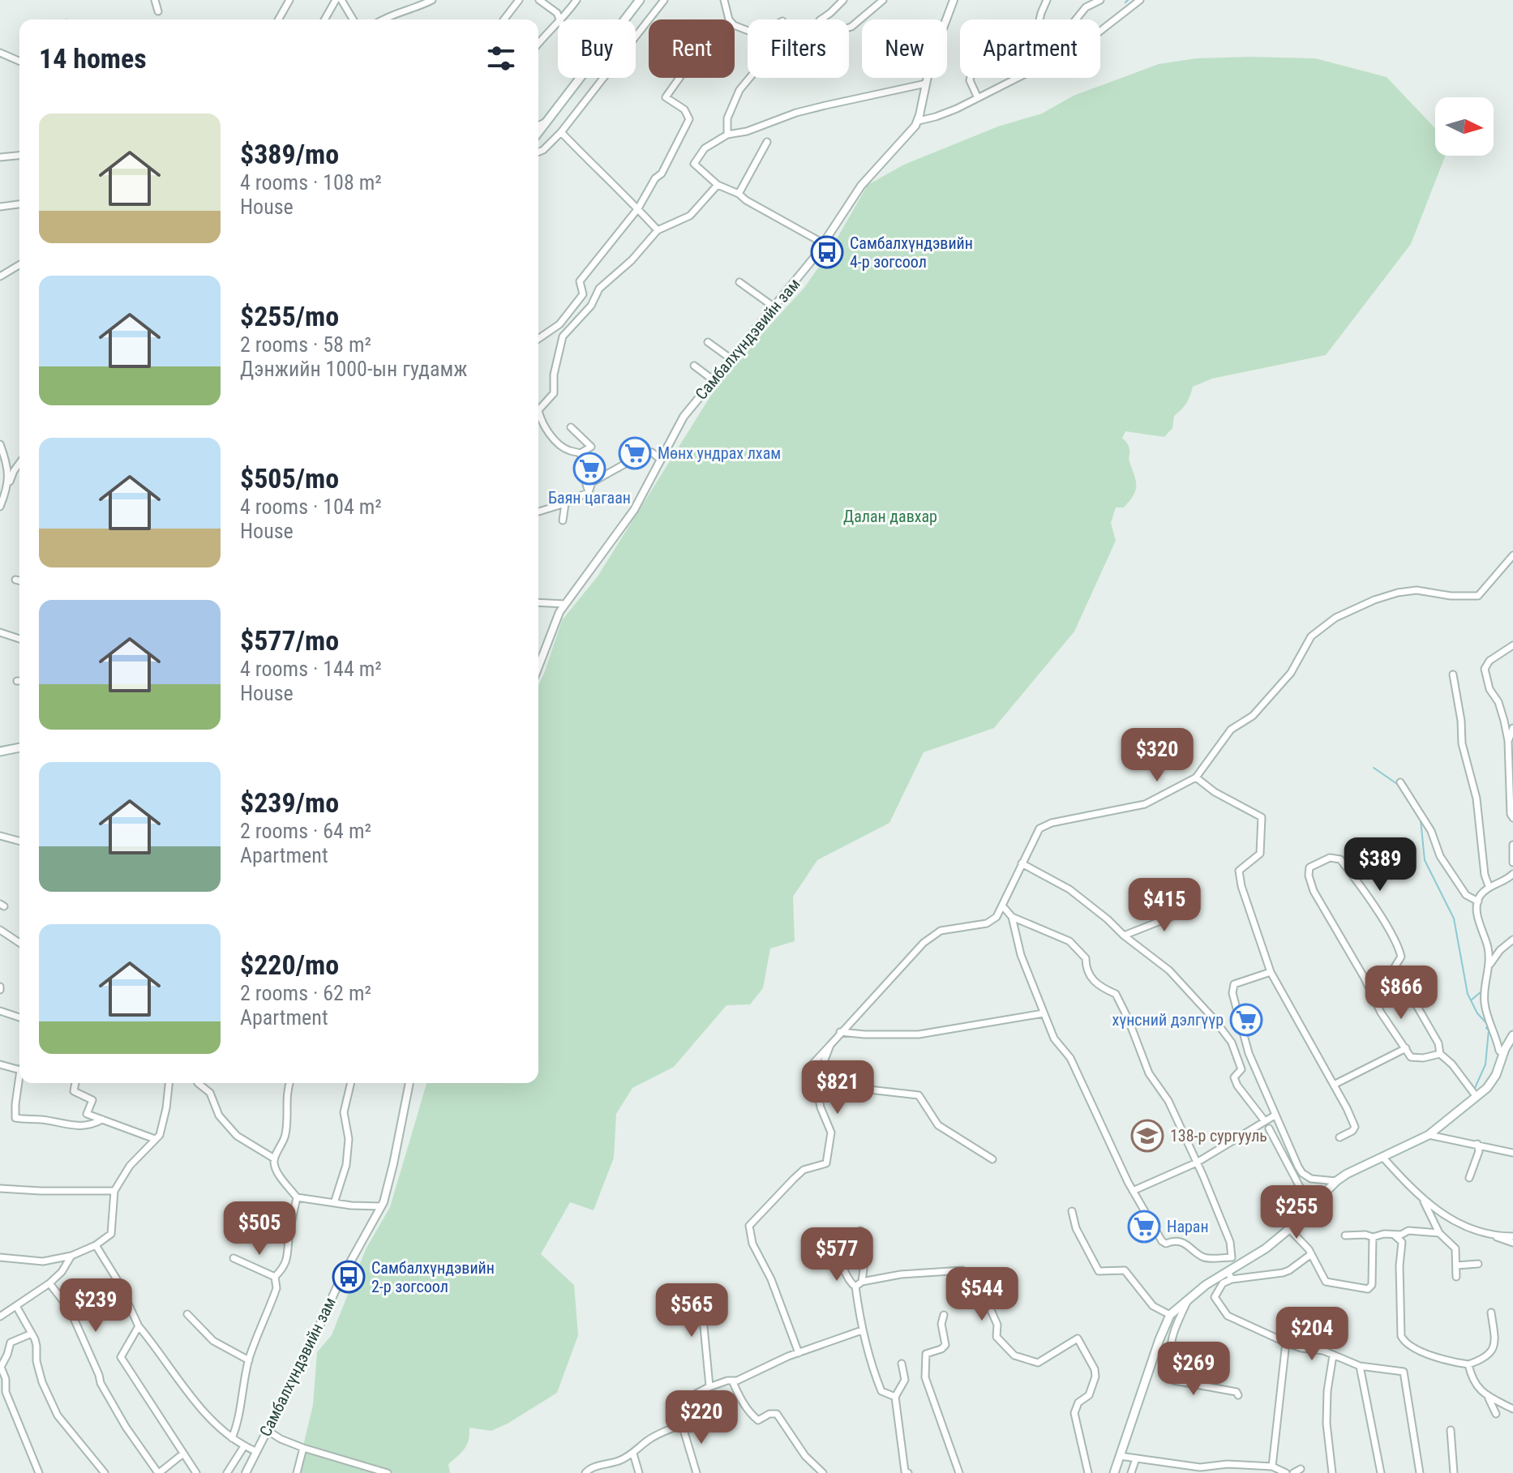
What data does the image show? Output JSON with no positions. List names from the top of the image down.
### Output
{
  "streets": {
    "street": ["Самбалхүндэвийн зам"]
  },
  "parks": ["Далан давхар"],
  "places": {
    "bus stop": ["Самбалхүндэвийн 4-р зогсоол", "Самбалхүндэвийн 2-р зогсоол"],
    "supermarket": [
      "Мөнх ундрах лхам",
      "Баян цагаан",
      "хүнсний дэлгүүр",
      "Наран"
    ],
    "school or university": ["138-р сургууль"]
  },
  "north": "right",
  "page": {
    "chip": [
      "Buy",
      "Rent",
      "Filters",
      "New",
      "Apartment"
    ],
    "heading": "14 homes",
    "list": [
      {
        "name": "$389/mo",
        "note": "4 rooms · 108 m² · House"
      },
      {
        "name": "$255/mo",
        "note": "2 rooms · 58 m² · Дэнжийн 1000-ын гудамж"
      },
      {
        "name": "$505/mo",
        "note": "4 rooms · 104 m² · House"
      },
      {
        "name": "$577/mo",
        "note": "4 rooms · 144 m² · House"
      },
      {
        "name": "$239/mo",
        "note": "2 rooms · 64 m² · Apartment"
      },
      {
        "name": "$220/mo",
        "note": "2 rooms · 62 m² · Apartment"
      }
    ],
    "price": [
      "$320",
      "$389",
      "$415",
      "$866",
      "$821",
      "$255",
      "$505",
      "$577",
      "$544",
      "$239",
      "$565",
      "$204",
      "$269",
      "$220"
    ]
  }
}
